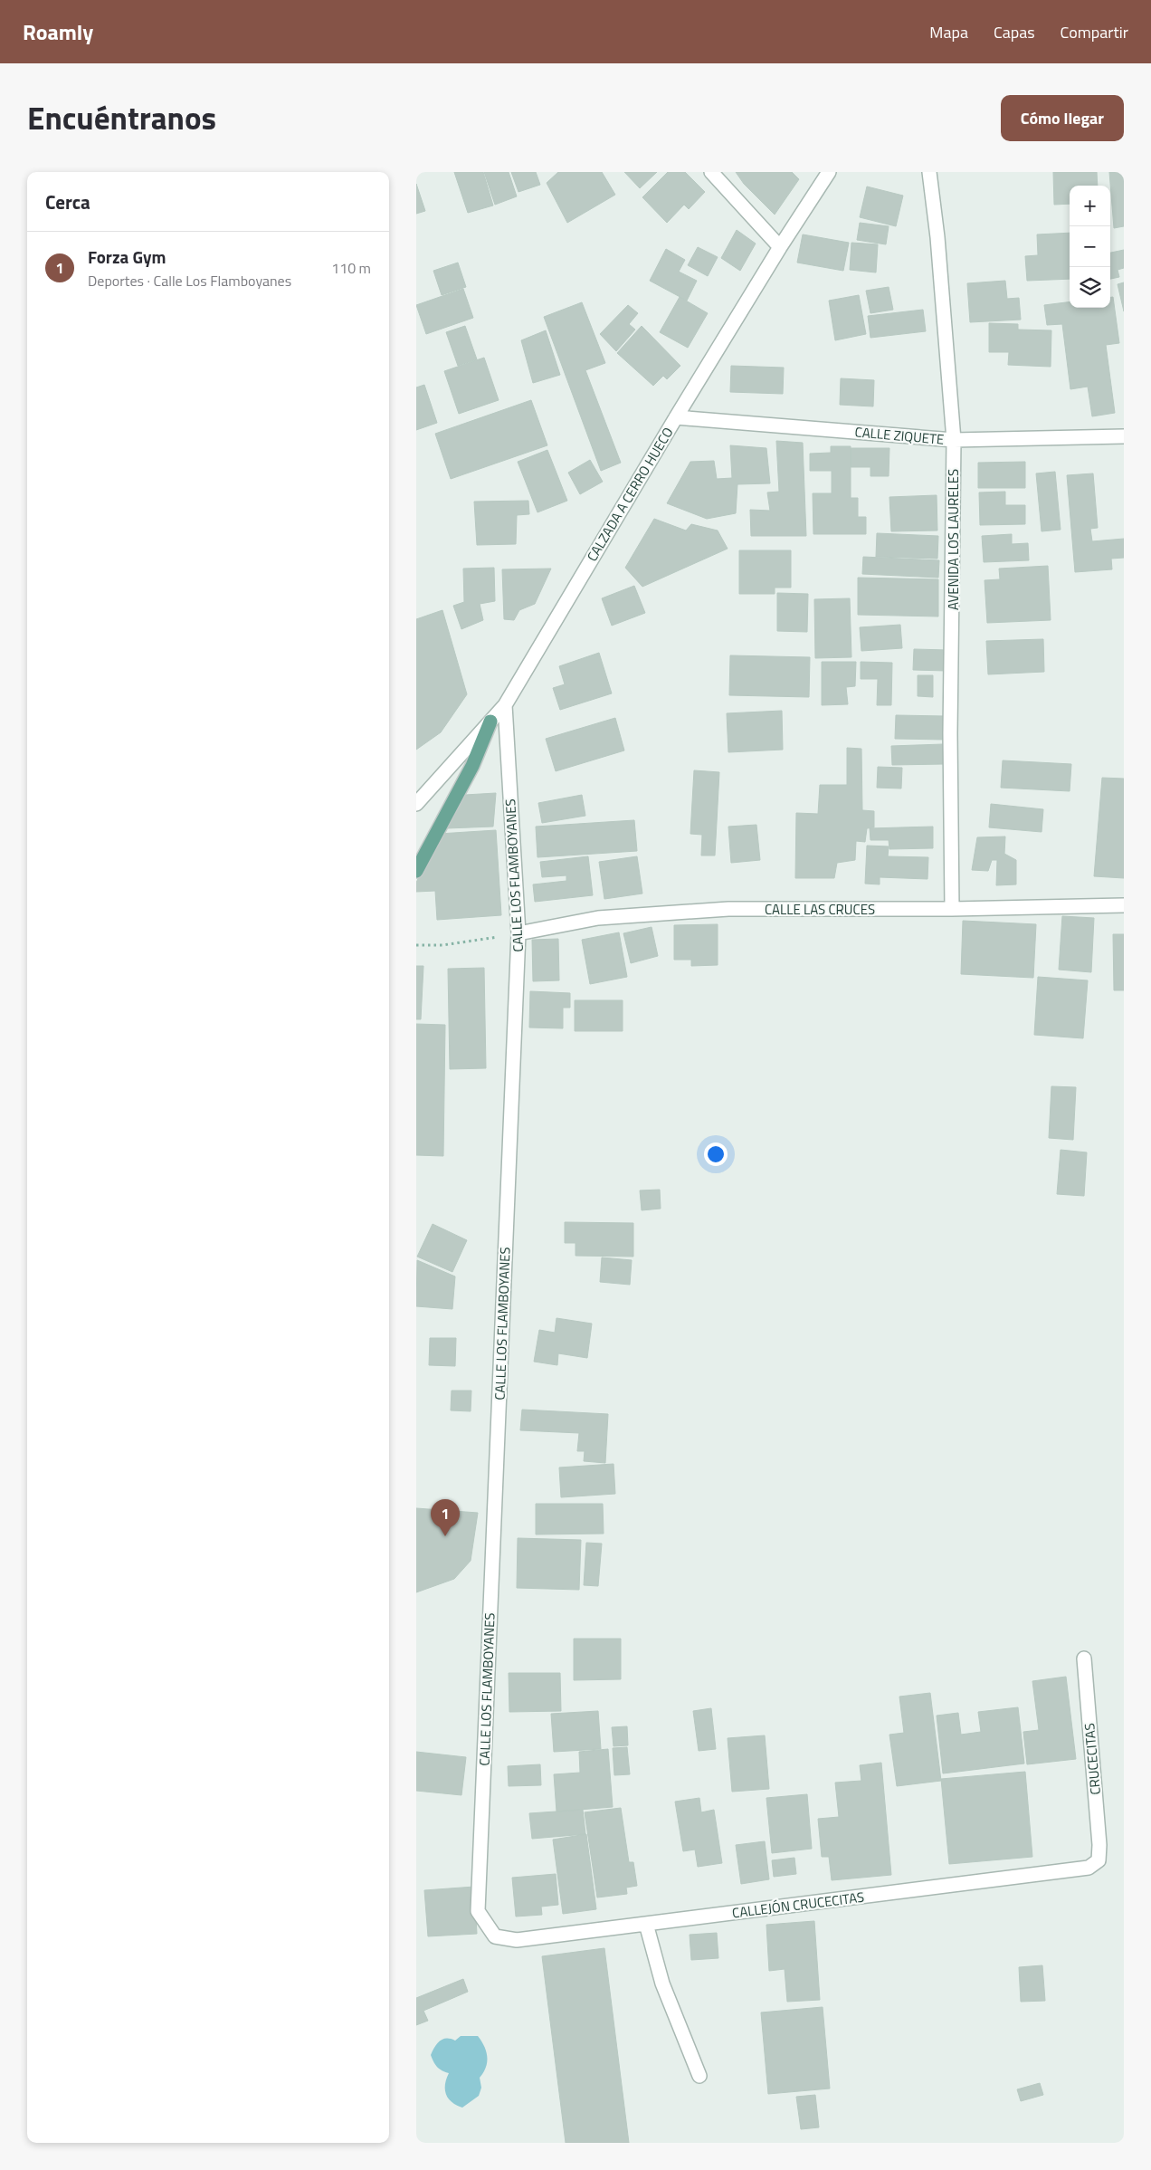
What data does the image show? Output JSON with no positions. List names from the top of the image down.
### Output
{
  "streets": {
    "street": [
      "CALLE ZIQUETE",
      "CALZADA A CERRO HUECO",
      "AVENIDA LOS LAURELES",
      "CALLE LOS FLAMBOYANES",
      "CALLE LAS CRUCES",
      "CRUCECITAS",
      "CALLEJÓN CRUCECITAS"
    ]
  },
  "crossings": [
    ["CALLE ZIQUETE", "CALZADA A CERRO HUECO"],
    ["CALLE ZIQUETE", "AVENIDA LOS LAURELES"],
    ["CALZADA A CERRO HUECO", "CALLE LOS FLAMBOYANES"],
    ["AVENIDA LOS LAURELES", "CALLE LAS CRUCES"],
    ["CALLE LOS FLAMBOYANES", "CALLE LAS CRUCES"],
    ["CALLE LOS FLAMBOYANES", "CALLEJÓN CRUCECITAS"],
    ["CRUCECITAS", "CALLEJÓN CRUCECITAS"]
  ],
  "page": {
    "header": "Roamly",
    "nav": ["Mapa", "Capas", "Compartir"],
    "title": "Encuéntranos",
    "buttons": "Cómo llegar",
    "heading": "Cerca",
    "map_buttons": ["+", "−"],
    "list": [
      {
        "mark": "1",
        "name": "Forza Gym",
        "note": "Deportes · Calle Los Flamboyanes",
        "value": "110 m"
      }
    ],
    "pins": "1"
  }
}
